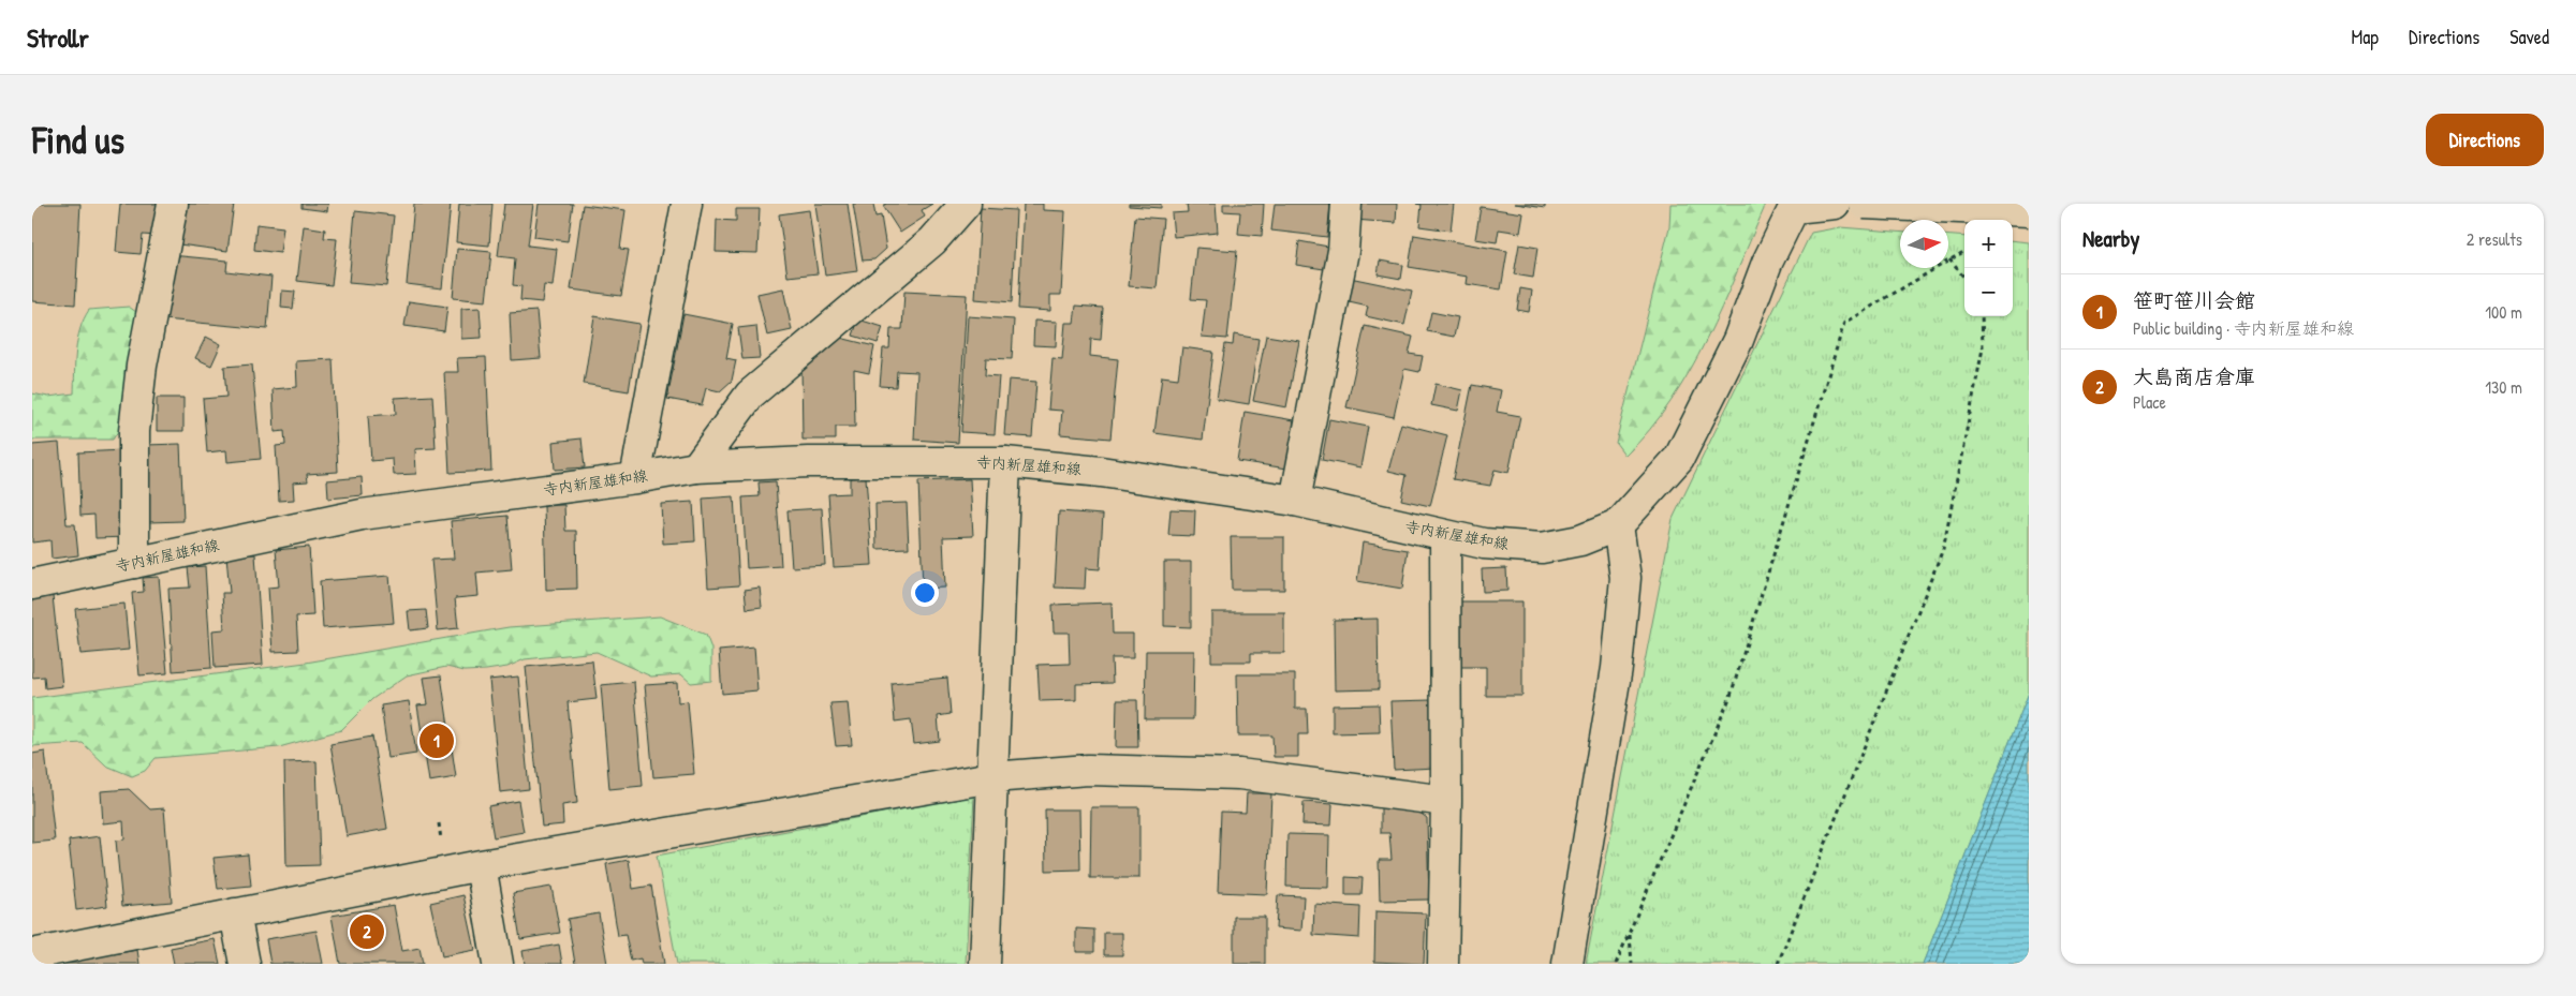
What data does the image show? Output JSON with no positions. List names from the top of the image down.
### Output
{
  "streets": {
    "street": ["寺内新屋雄和線"]
  },
  "north": "right",
  "page": {
    "header": "Strollr",
    "nav": ["Map", "Directions", "Saved"],
    "buttons": "Directions",
    "title": "Find us",
    "heading": ["Nearby", "2 results"],
    "map_buttons": ["+", "−"],
    "list": [
      {
        "mark": "1",
        "name": "笹町笹川会館",
        "note": "Public building · 寺内新屋雄和線",
        "value": "100 m"
      },
      {
        "mark": "2",
        "name": "大島商店倉庫",
        "note": "Place",
        "value": "130 m"
      }
    ],
    "pins": ["1", "2"]
  }
}
